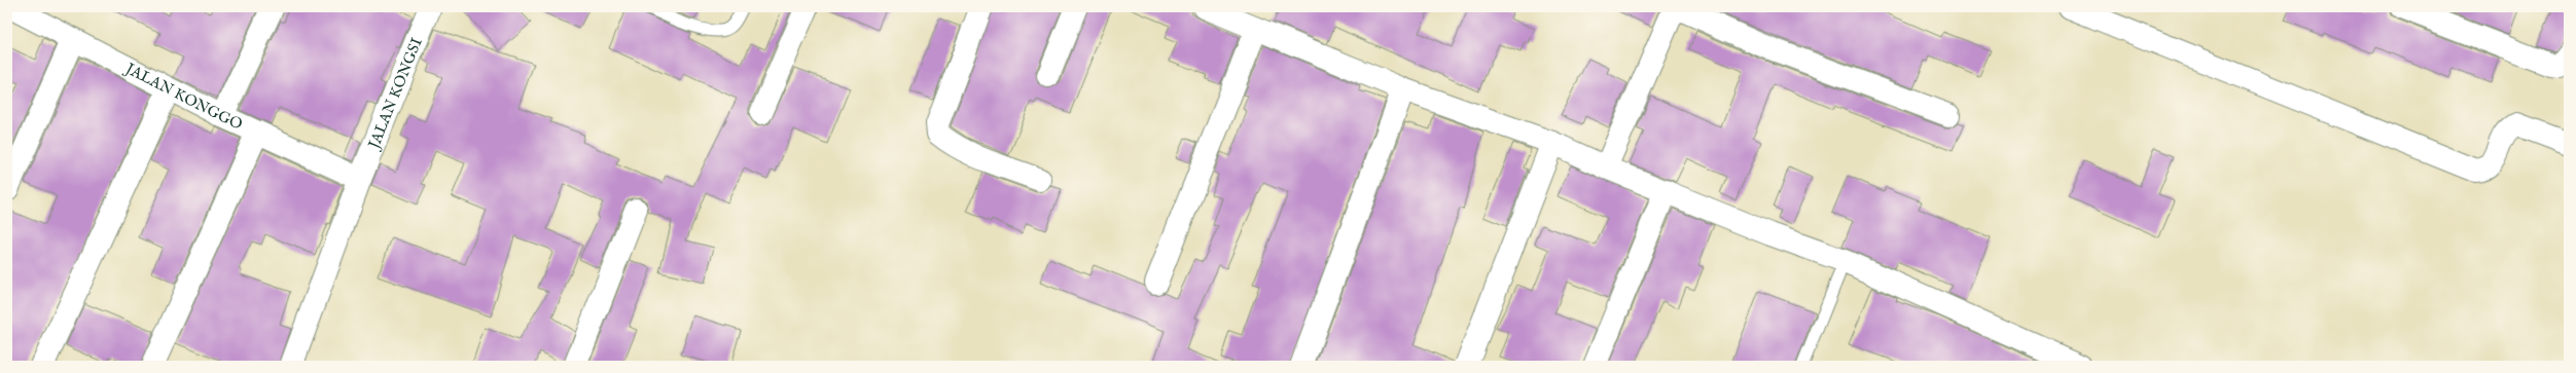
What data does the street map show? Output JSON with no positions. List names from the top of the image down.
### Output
{
  "streets": {
    "street": ["JALAN KONGSI", "JALAN KONGGO"]
  },
  "crossings": [
    ["JALAN KONGSI", "JALAN KONGGO"]
  ]
}
